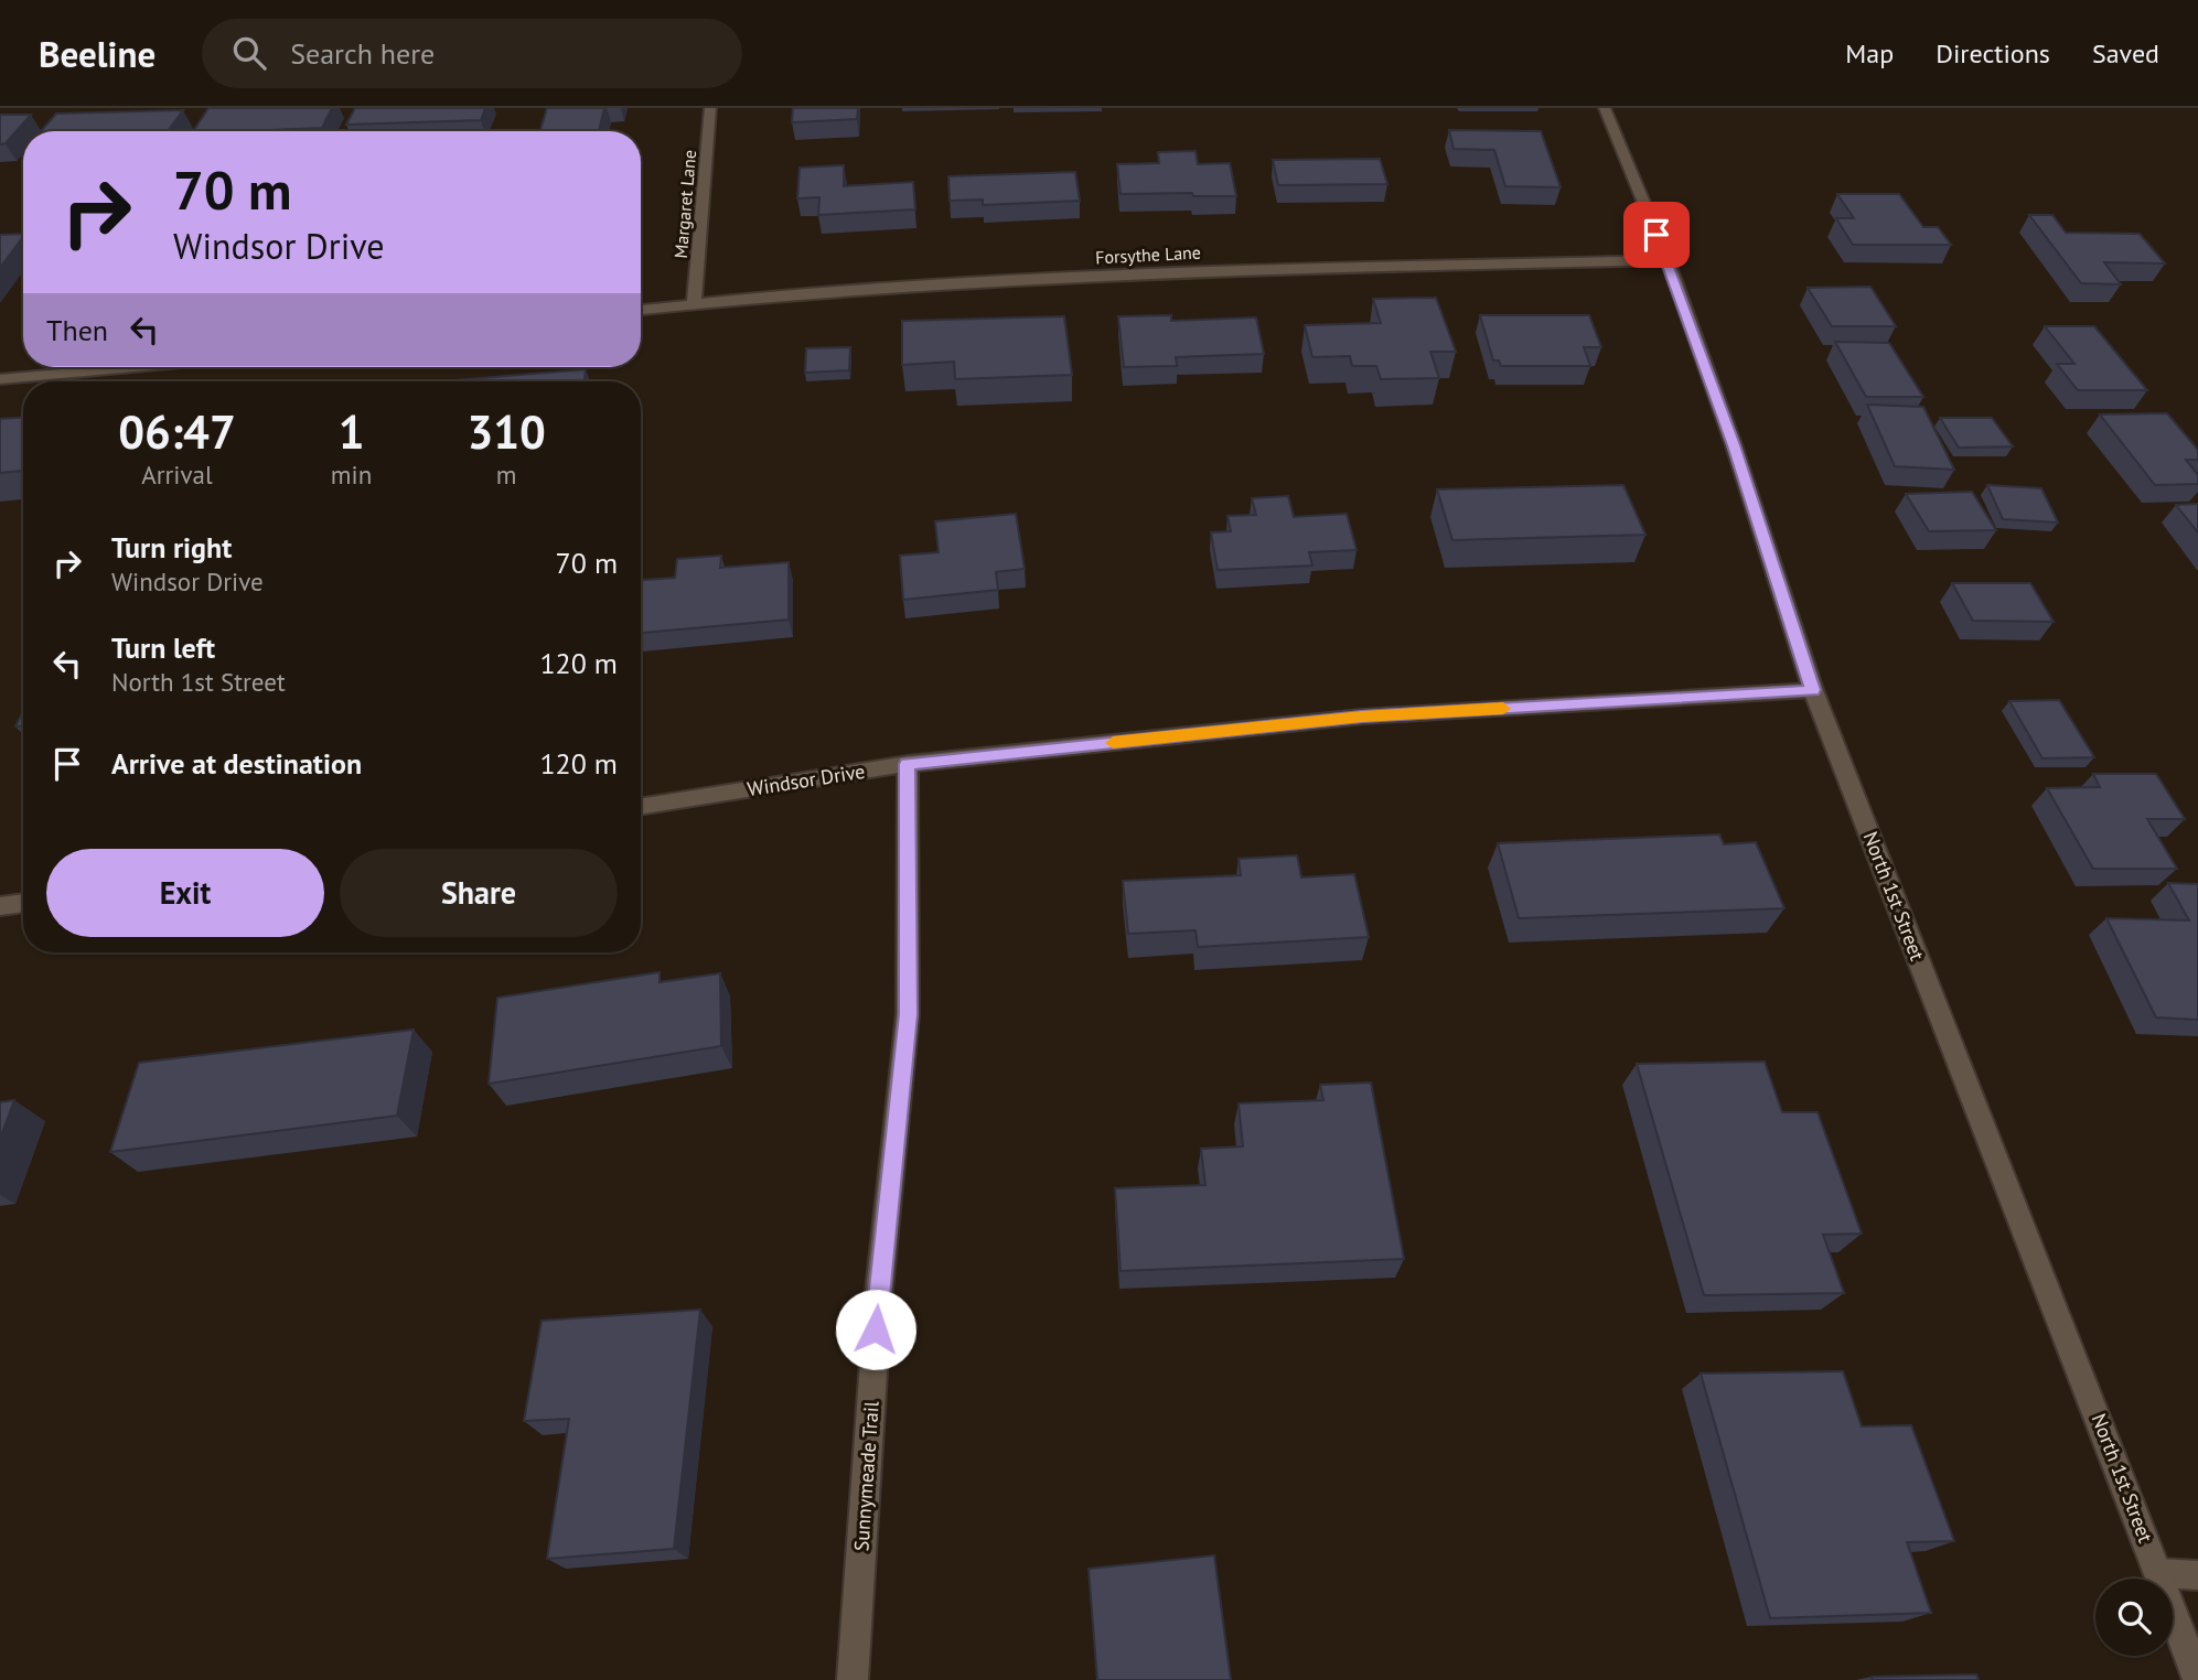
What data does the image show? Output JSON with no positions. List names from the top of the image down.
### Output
{
  "streets": {
    "street": [
      "Margaret Lane",
      "Forsythe Lane",
      "Windsor Drive",
      "North 1st Street",
      "Sunnymeade Trail"
    ]
  },
  "crossings": [
    ["Margaret Lane", "Forsythe Lane"],
    ["Forsythe Lane", "North 1st Street"],
    ["Windsor Drive", "North 1st Street"],
    ["Windsor Drive", "Sunnymeade Trail"]
  ],
  "page": {
    "header": "Beeline",
    "search": "Search here",
    "nav": ["Map", "Directions", "Saved"],
    "turn": ["70 m", "Windsor Drive"],
    "then": "Then",
    "eta": [
      "06:47",
      "Arrival",
      "1",
      "min",
      "310",
      "m"
    ],
    "list": [
      {
        "name": "Turn right",
        "note": "Windsor Drive",
        "value": "70 m"
      },
      {
        "name": "Turn left",
        "note": "North 1st Street",
        "value": "120 m"
      },
      {
        "name": "Arrive at destination",
        "value": "120 m"
      }
    ],
    "buttons": ["Exit", "Share"]
  }
}
